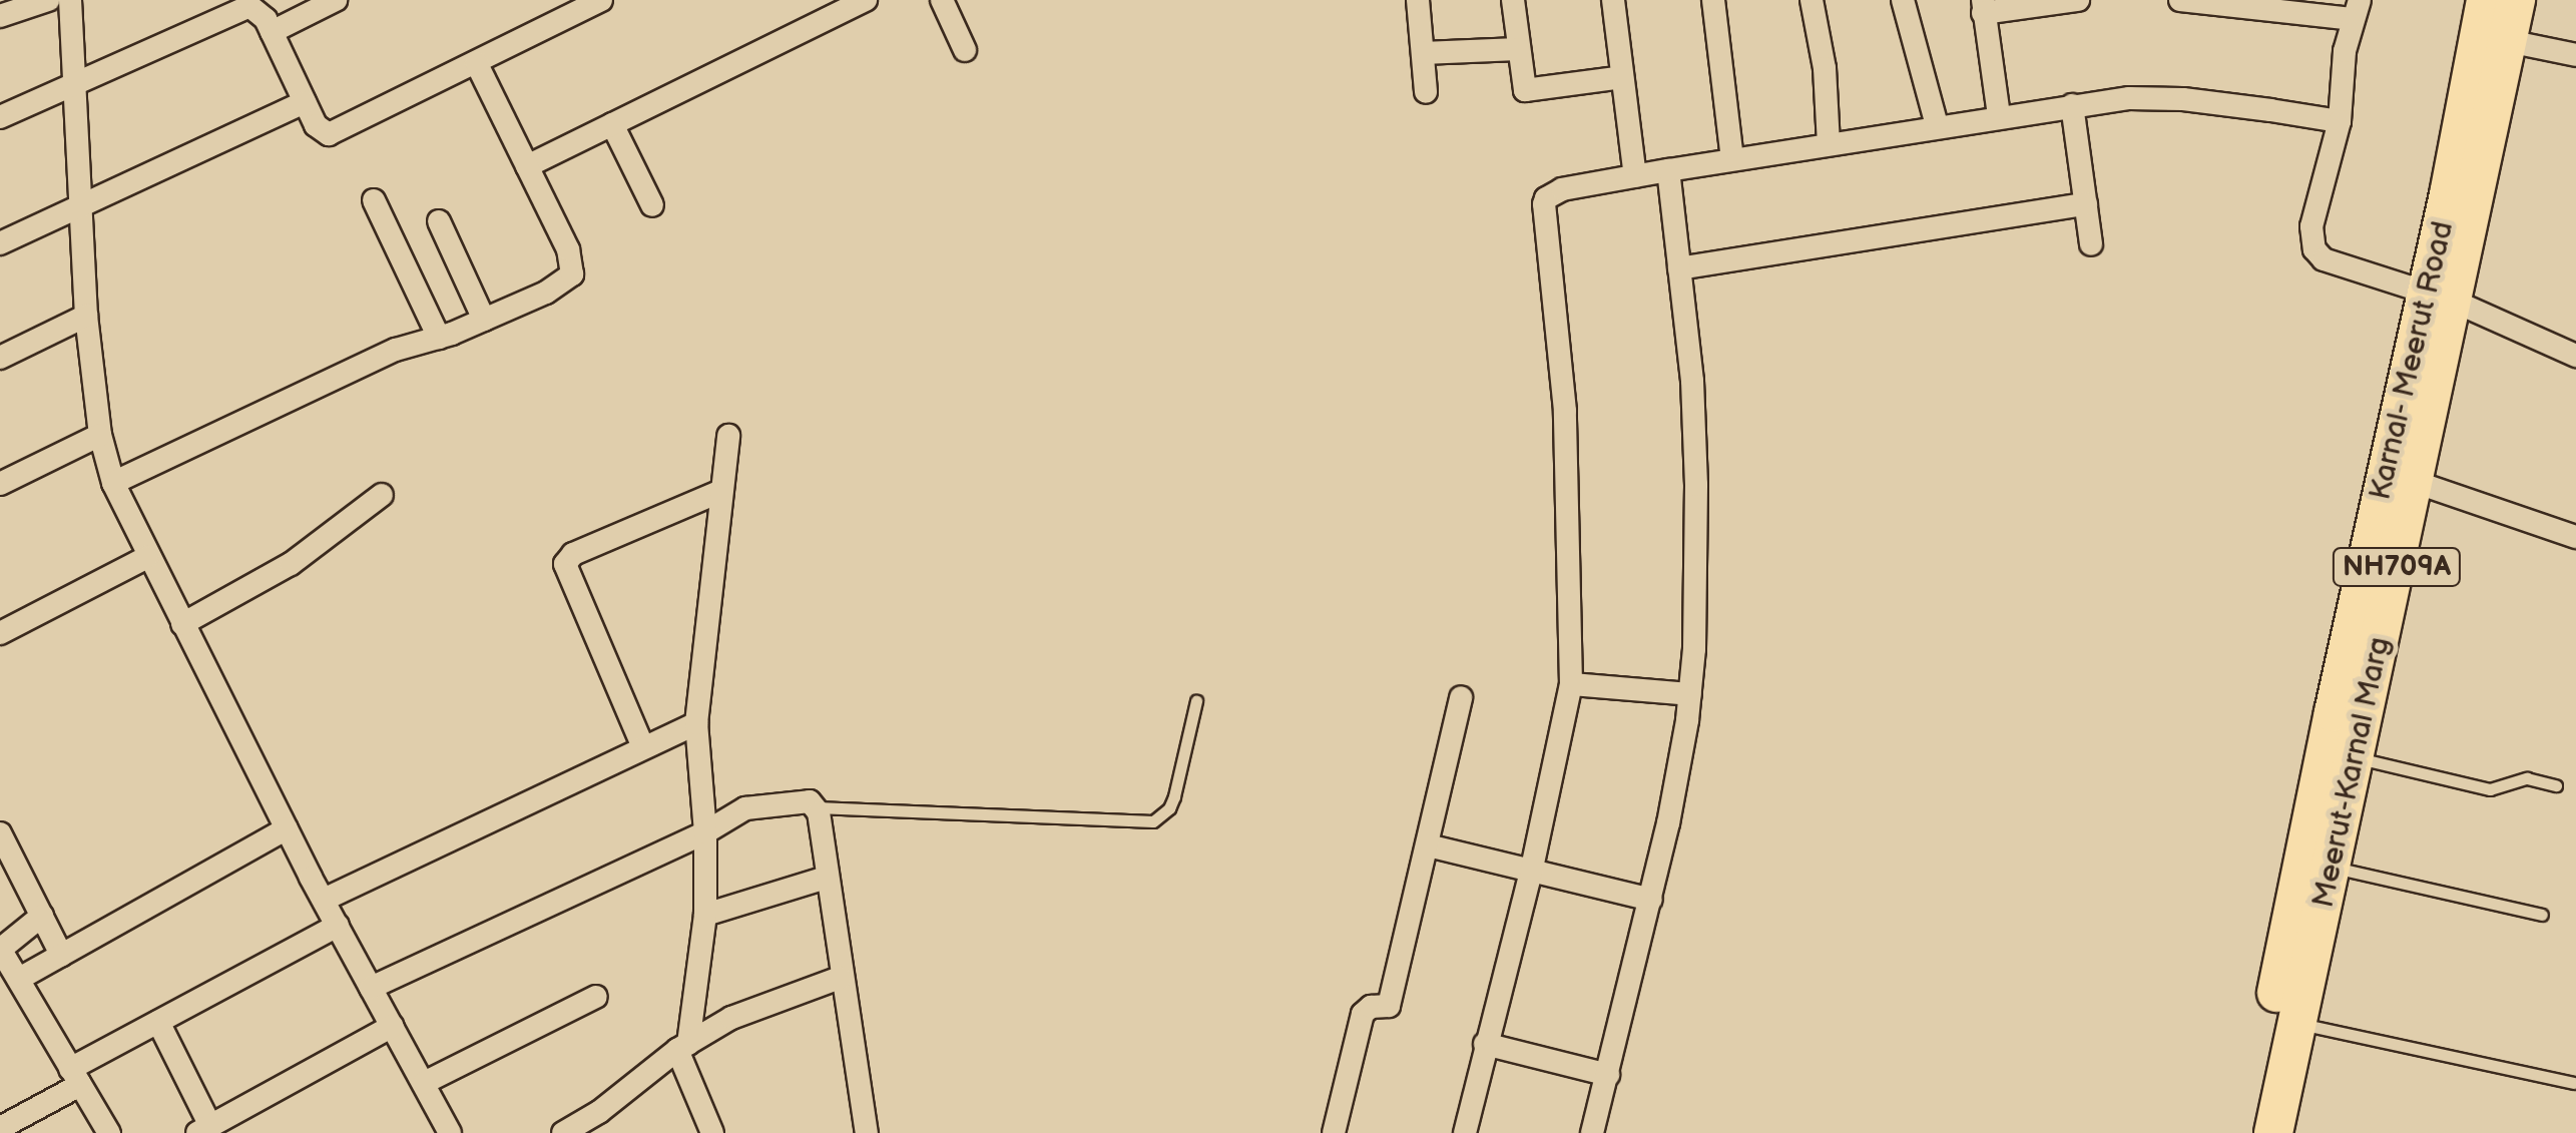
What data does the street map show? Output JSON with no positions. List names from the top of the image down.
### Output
{
  "streets": {
    "highway": ["Karnal- Meerut Road", "NH709A", "Meerut-Karnal Marg"]
  },
  "crossings": [
    ["Karnal- Meerut Road", "Meerut-Karnal Marg"]
  ]
}
